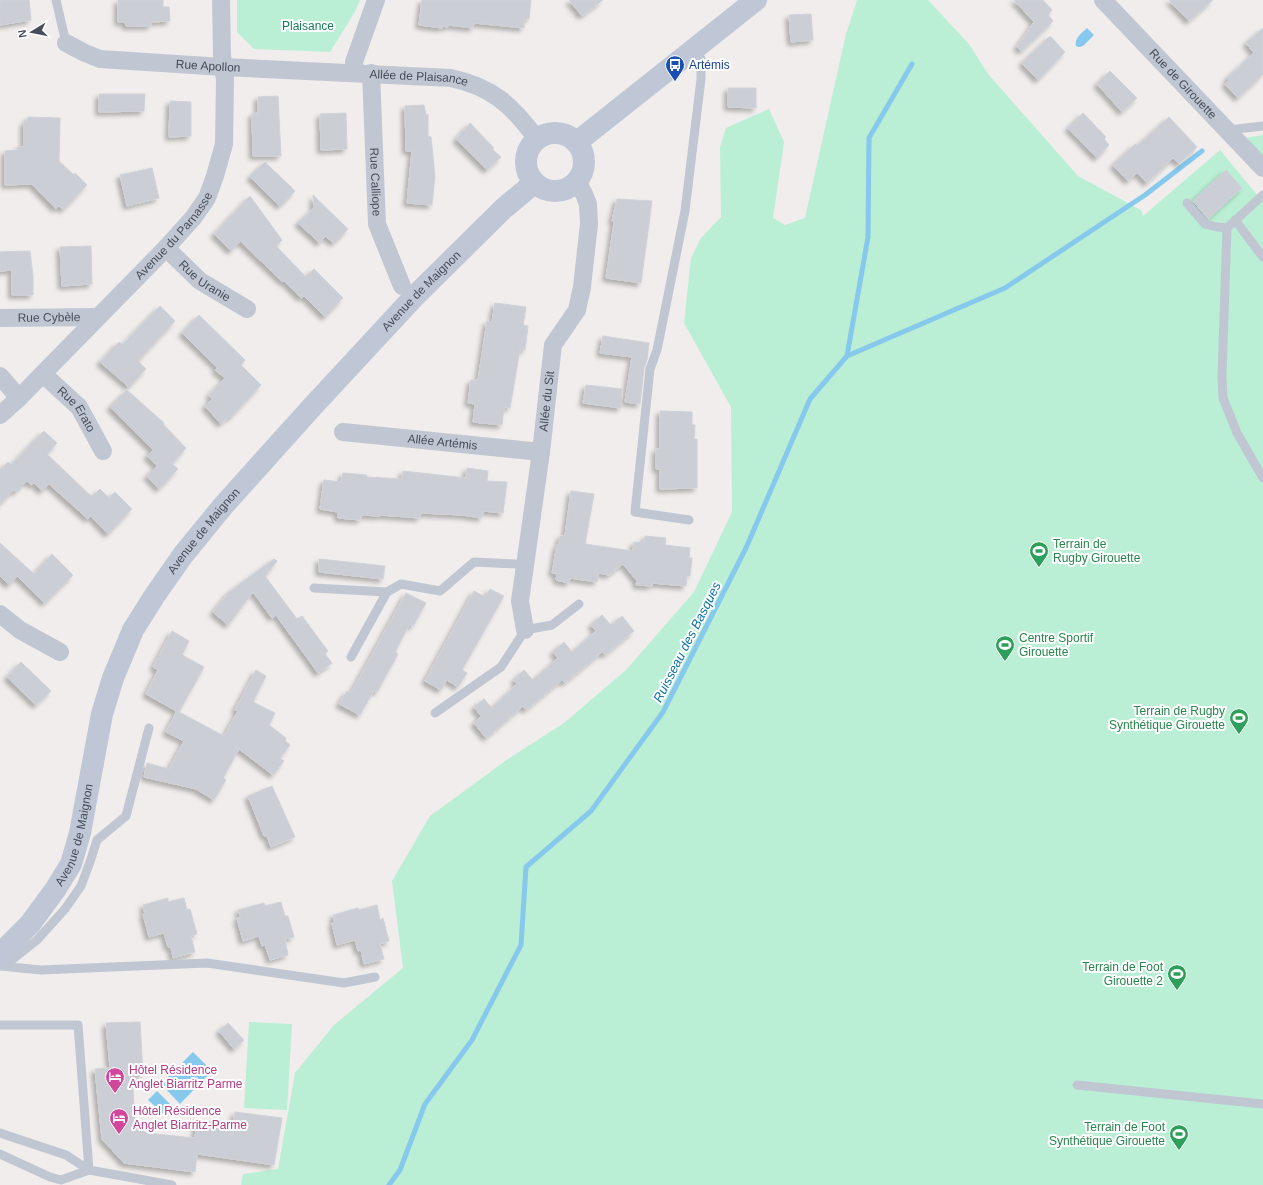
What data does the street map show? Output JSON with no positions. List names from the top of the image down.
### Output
{
  "streets": {
    "street": [
      "Rue Apollon",
      "Allée de Plaisance",
      "Rue de Girouette",
      "Rue Calliope",
      "Avenue du Parnasse",
      "Rue Uranie",
      "Avenue de Maignon",
      "Rue Cybèle",
      "Allée du Sit",
      "Rue Erato",
      "Allée Artémis"
    ]
  },
  "crossings": [
    ["Rue Apollon", "Allée de Plaisance"],
    ["Rue Apollon", "Rue Calliope"],
    ["Rue Apollon", "Avenue du Parnasse"],
    ["Allée de Plaisance", "Rue Calliope"],
    ["Allée de Plaisance", "Avenue de Maignon"],
    ["Allée de Plaisance", "Allée du Sit"],
    ["Avenue du Parnasse", "Rue Uranie"],
    ["Avenue du Parnasse", "Rue Cybèle"],
    ["Avenue du Parnasse", "Rue Erato"],
    ["Avenue de Maignon", "Allée du Sit"],
    ["Allée du Sit", "Allée Artémis"]
  ],
  "water": ["Ruisseau des Basques"],
  "parks": ["Plaisance"],
  "places": {
    "bus stop": ["Artémis"],
    "sports": [
      "Terrain de Rugby Girouette",
      "Centre Sportif Girouette",
      "Terrain de Rugby Synthétique Girouette",
      "Terrain de Foot Girouette 2",
      "Terrain de Foot Synthétique Girouette"
    ],
    "hotel": ["Hôtel Résidence Anglet Biarritz Parme", "Hôtel Résidence Anglet Biarritz-Parme"]
  },
  "north": "left"
}
